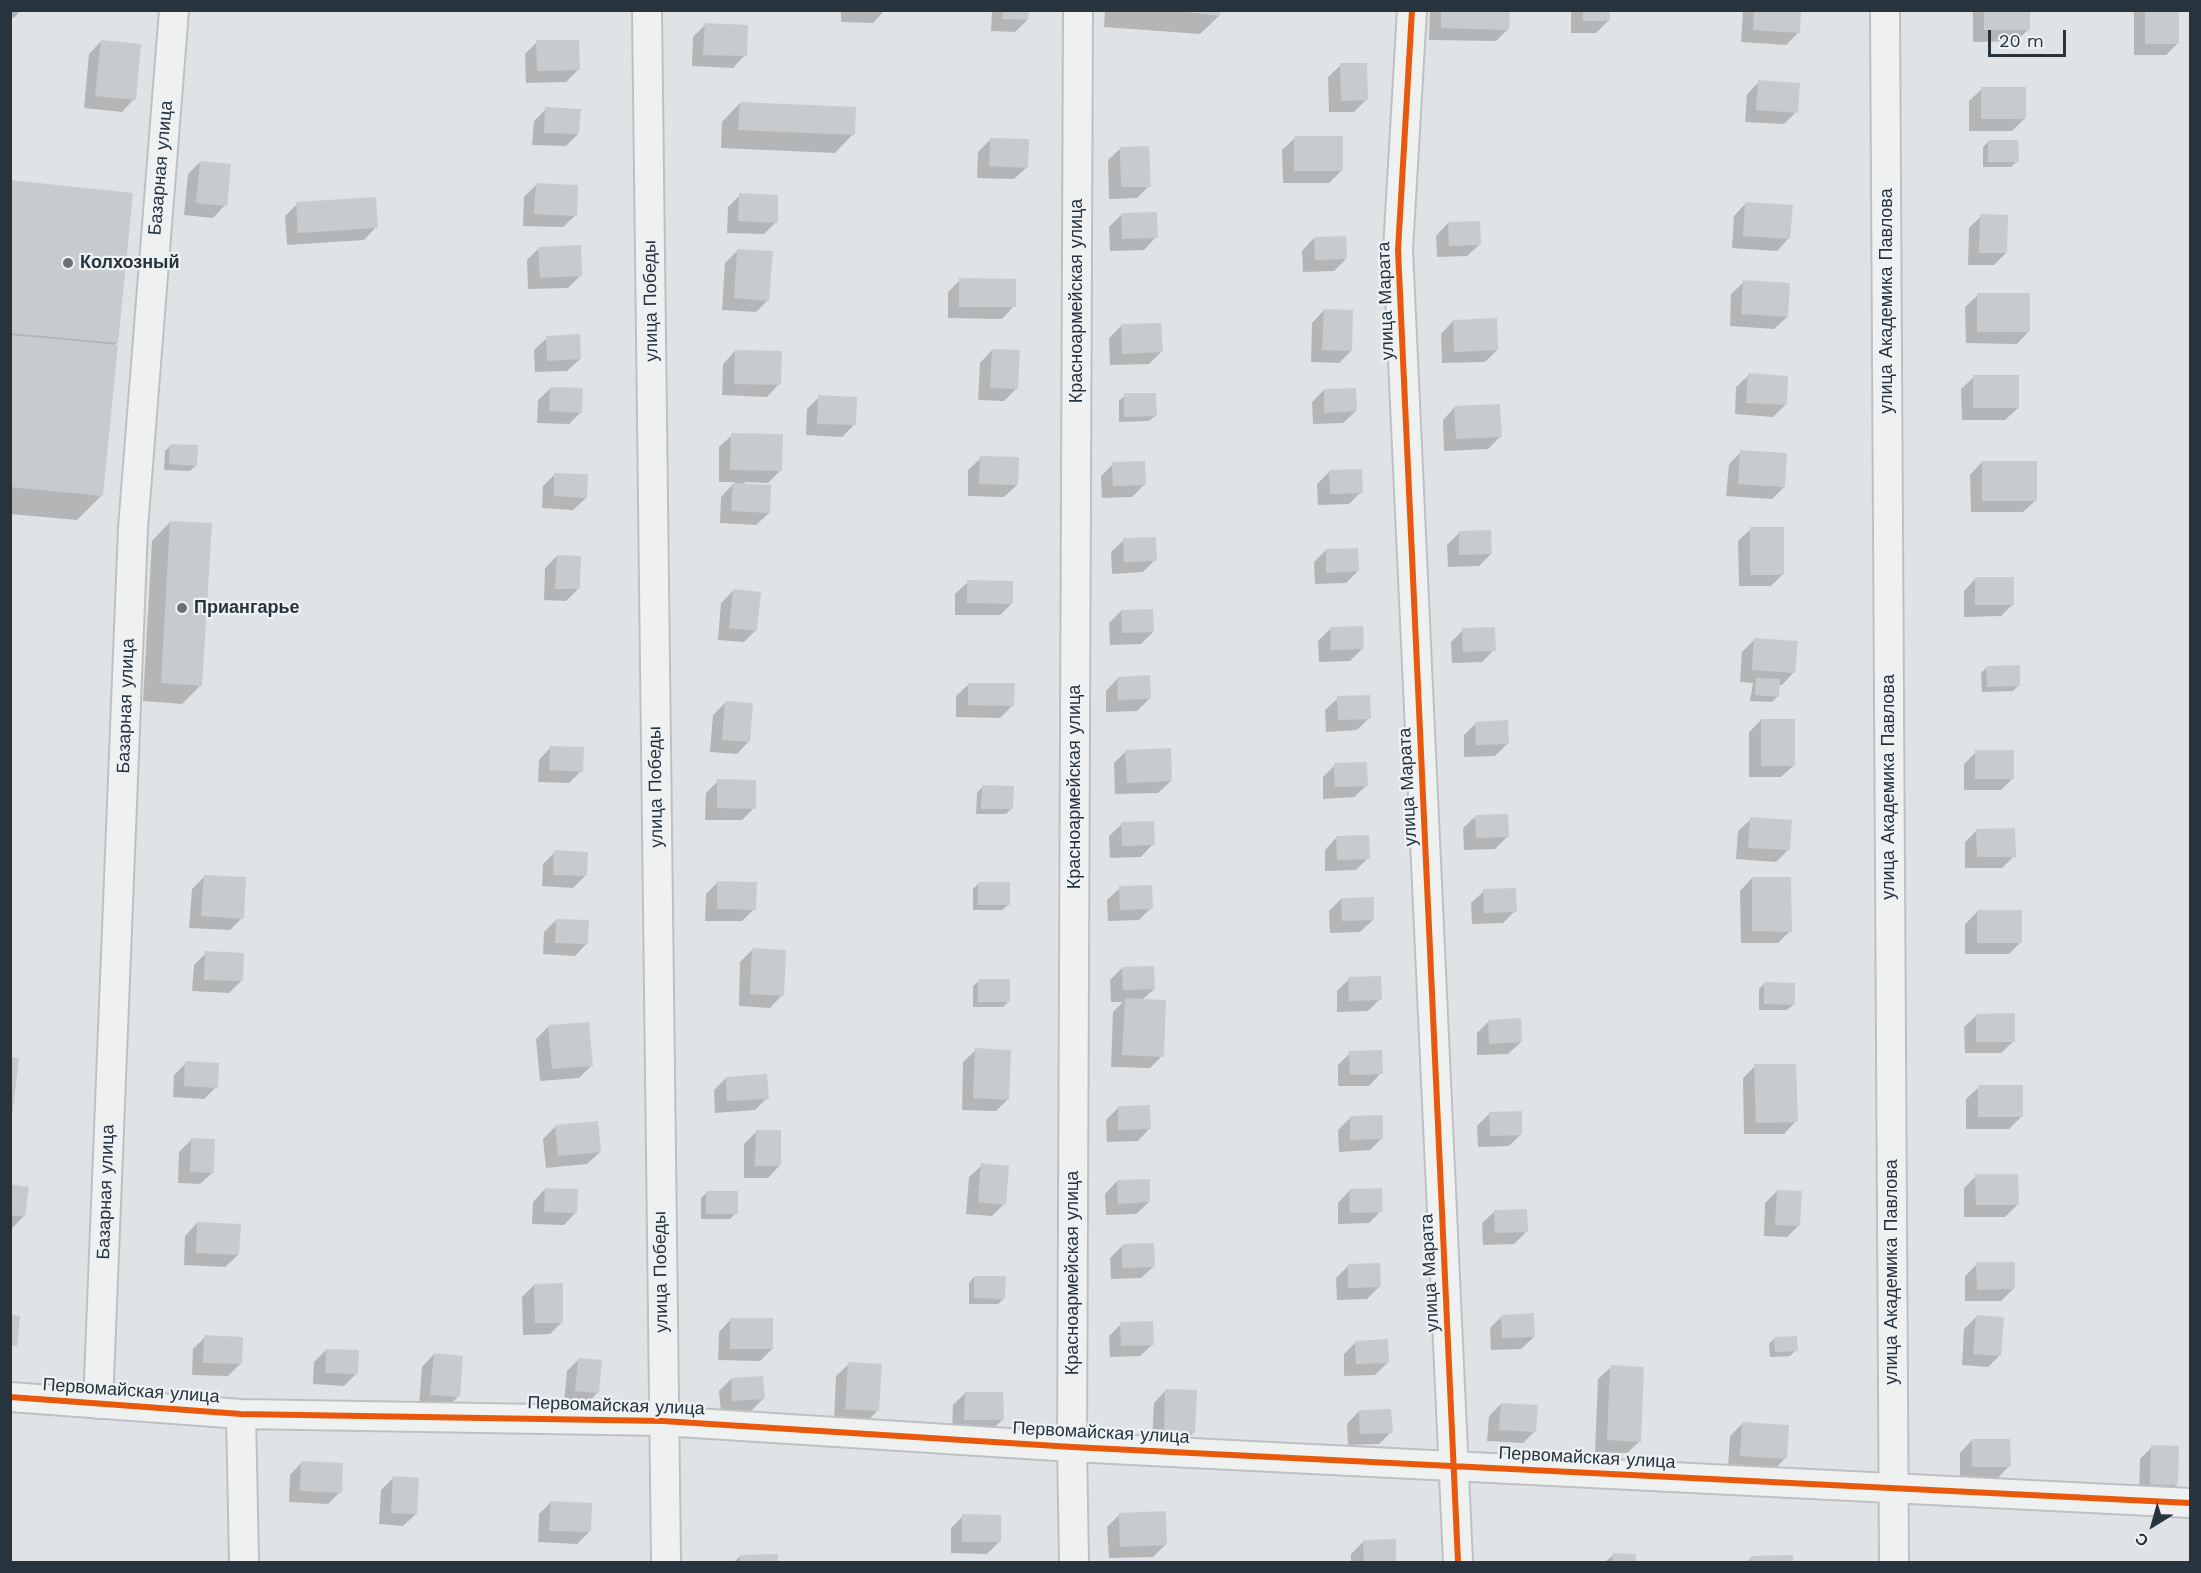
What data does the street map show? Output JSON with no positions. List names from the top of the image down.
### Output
{
  "streets": {
    "street": [
      "Базарная улица",
      "улица Победы",
      "Красноармейская улица",
      "улица Марата",
      "улица Академика Павлова",
      "Первомайская улица"
    ]
  },
  "crossings": [
    ["Базарная улица", "Первомайская улица"],
    ["улица Победы", "Первомайская улица"],
    ["Красноармейская улица", "Первомайская улица"],
    ["улица Марата", "Первомайская улица"],
    ["улица Академика Павлова", "Первомайская улица"]
  ],
  "places": ["Колхозный", "Приангарье"],
  "scale_bar": "20 m",
  "north": "bottom left"
}
